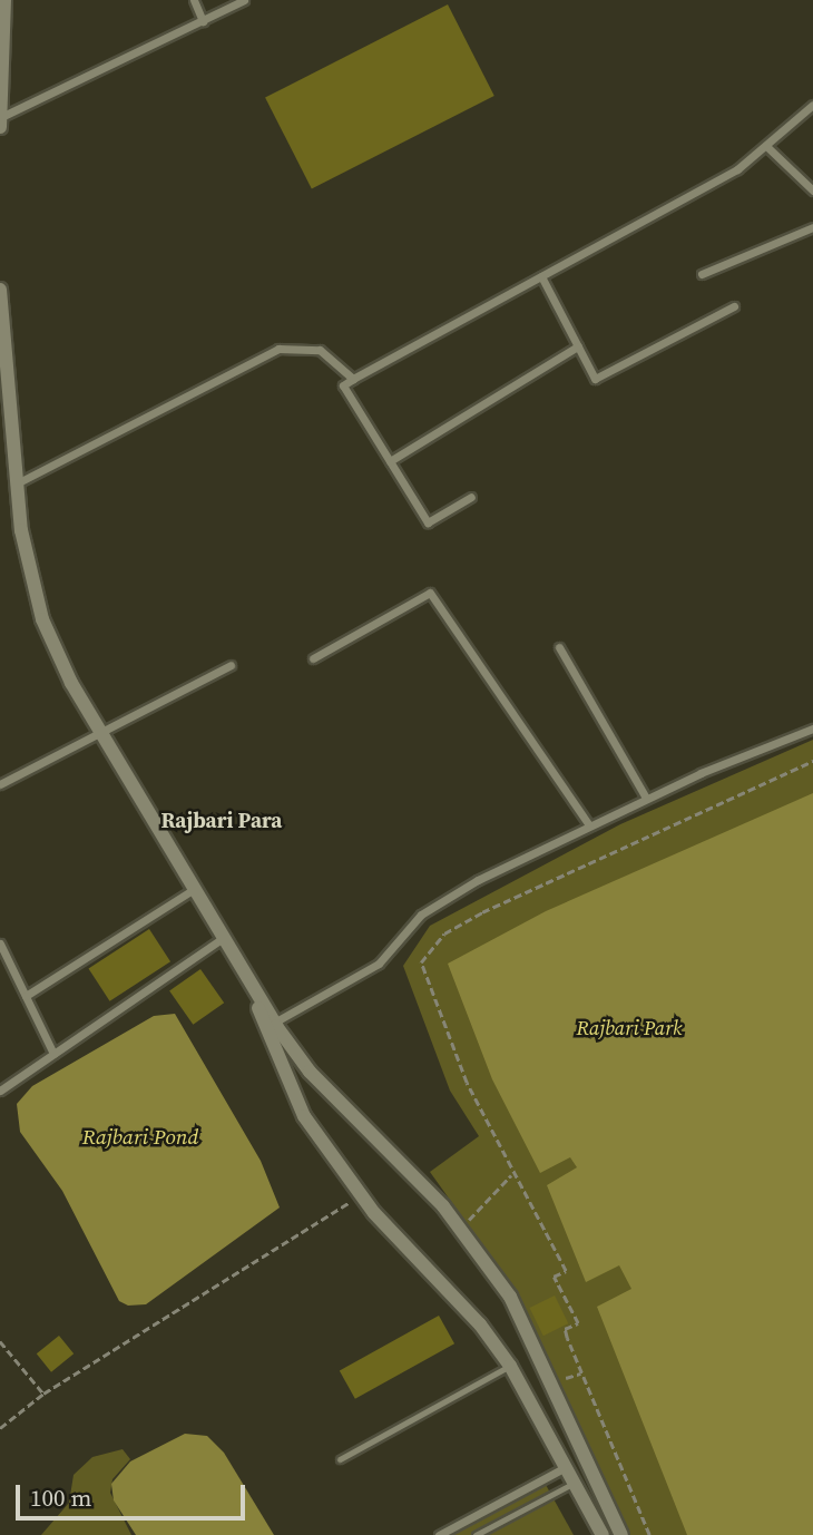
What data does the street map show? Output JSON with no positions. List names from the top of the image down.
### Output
{
  "districts": ["Rajbari Para"],
  "water": ["Rajbari Pond"],
  "parks": ["Rajbari Park"],
  "scale_bar": "100 m"
}
